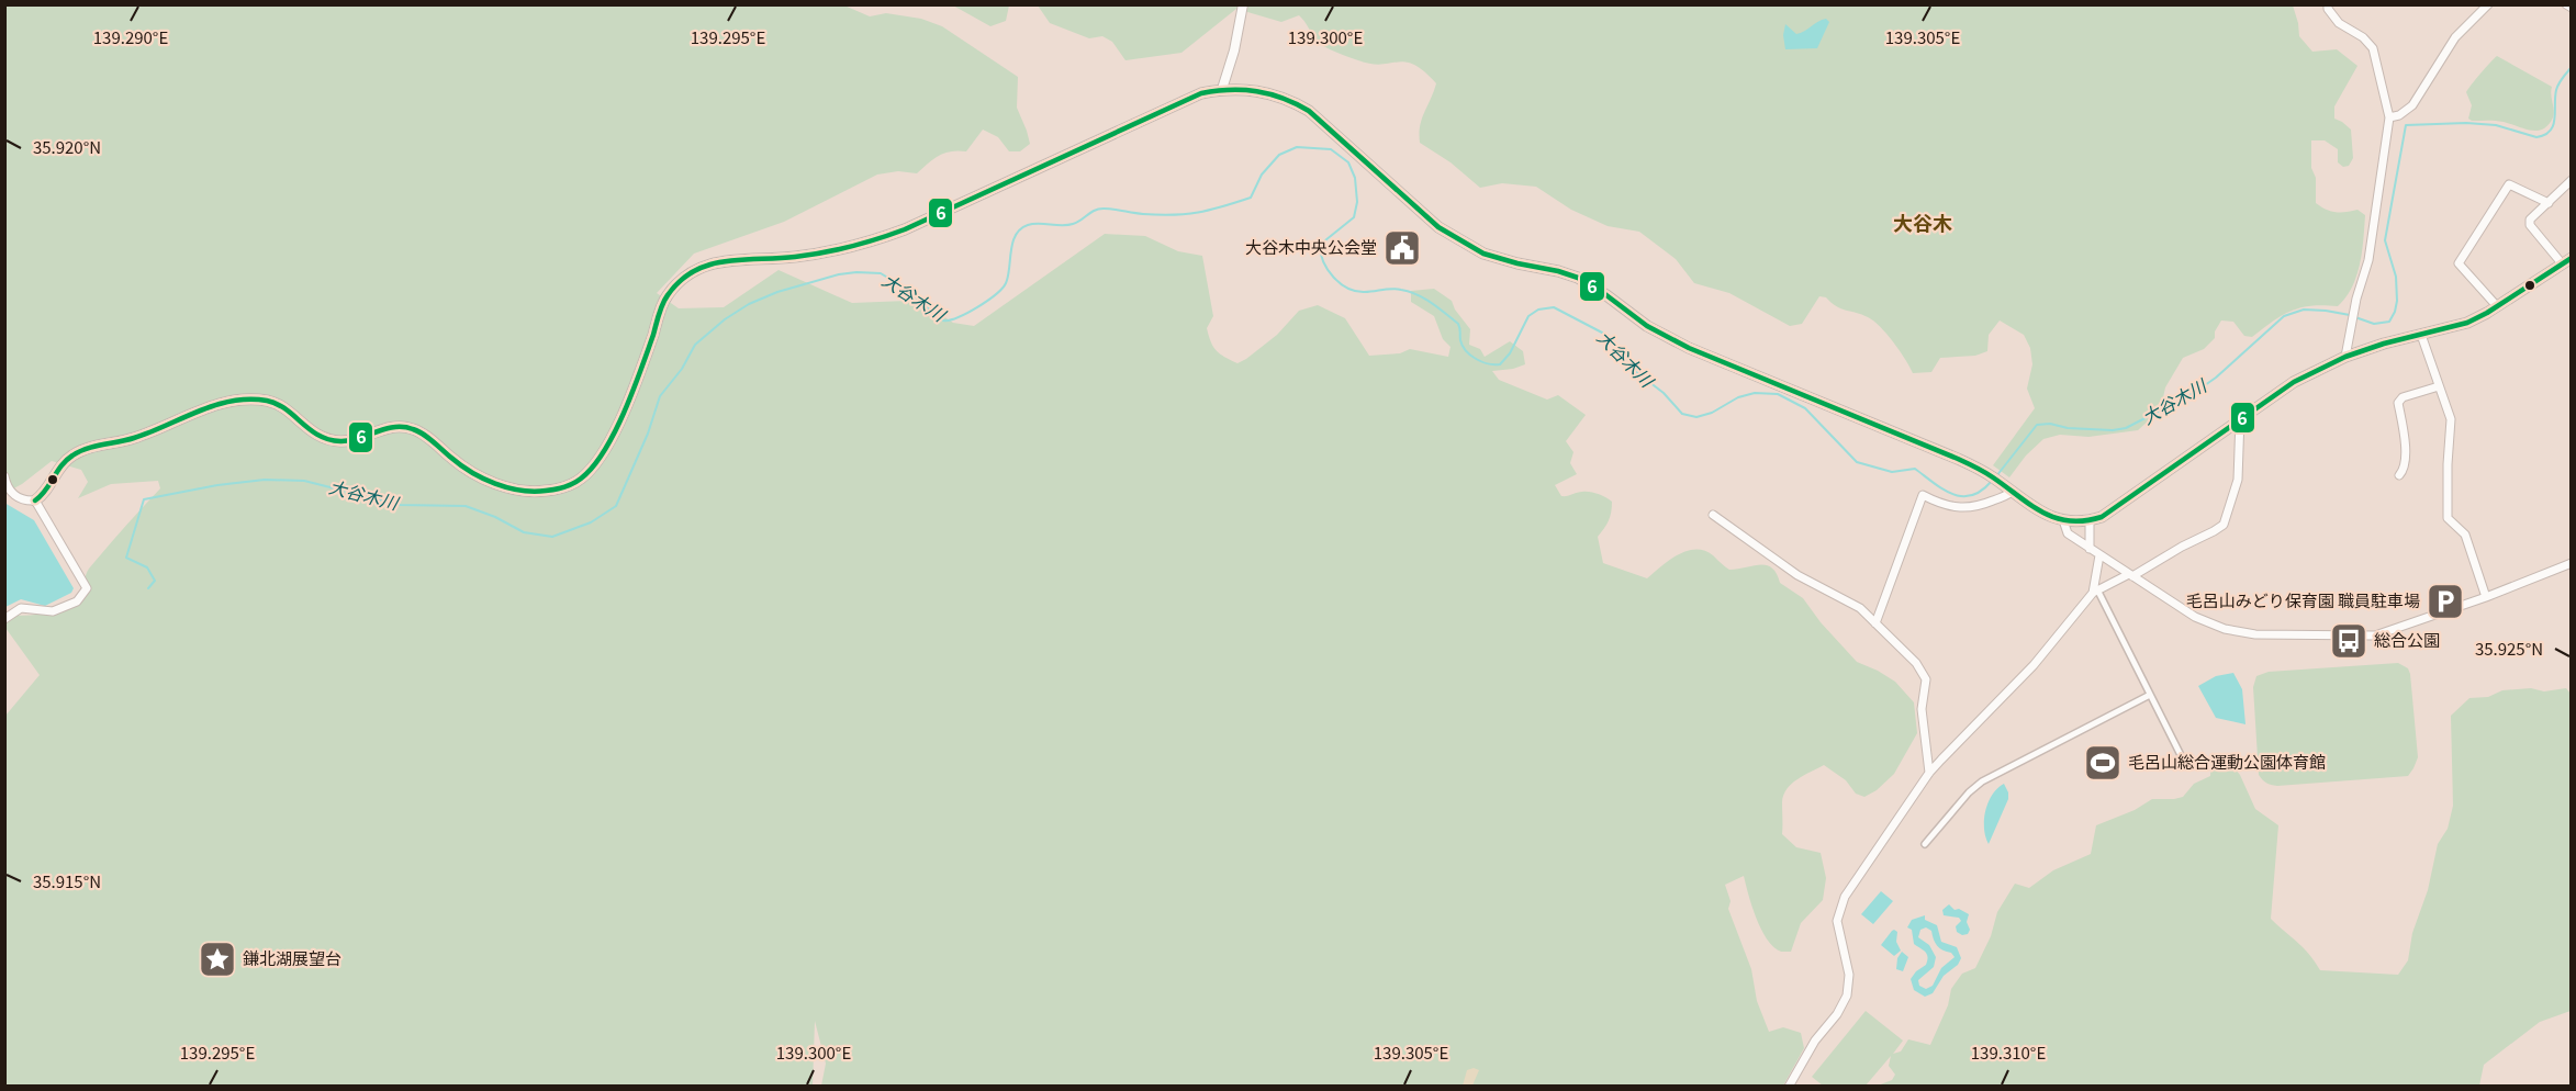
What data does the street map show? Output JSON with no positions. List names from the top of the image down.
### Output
{
  "districts": ["大谷木"],
  "water": ["大谷木川"],
  "places": {
    "public building": ["大谷木中央公会堂"],
    "parking": ["毛呂山みどり保育園 職員駐車場"],
    "bus stop": ["総合公園"],
    "sports": ["毛呂山総合運動公園体育館"],
    "place": ["鎌北湖展望台"]
  },
  "lines": ["transit line 6"],
  "coordinates": [
    "139.290°E",
    "139.295°E",
    "139.300°E",
    "139.305°E",
    "35.920°N",
    "35.925°N",
    "35.915°N",
    "139.310°E"
  ]
}
